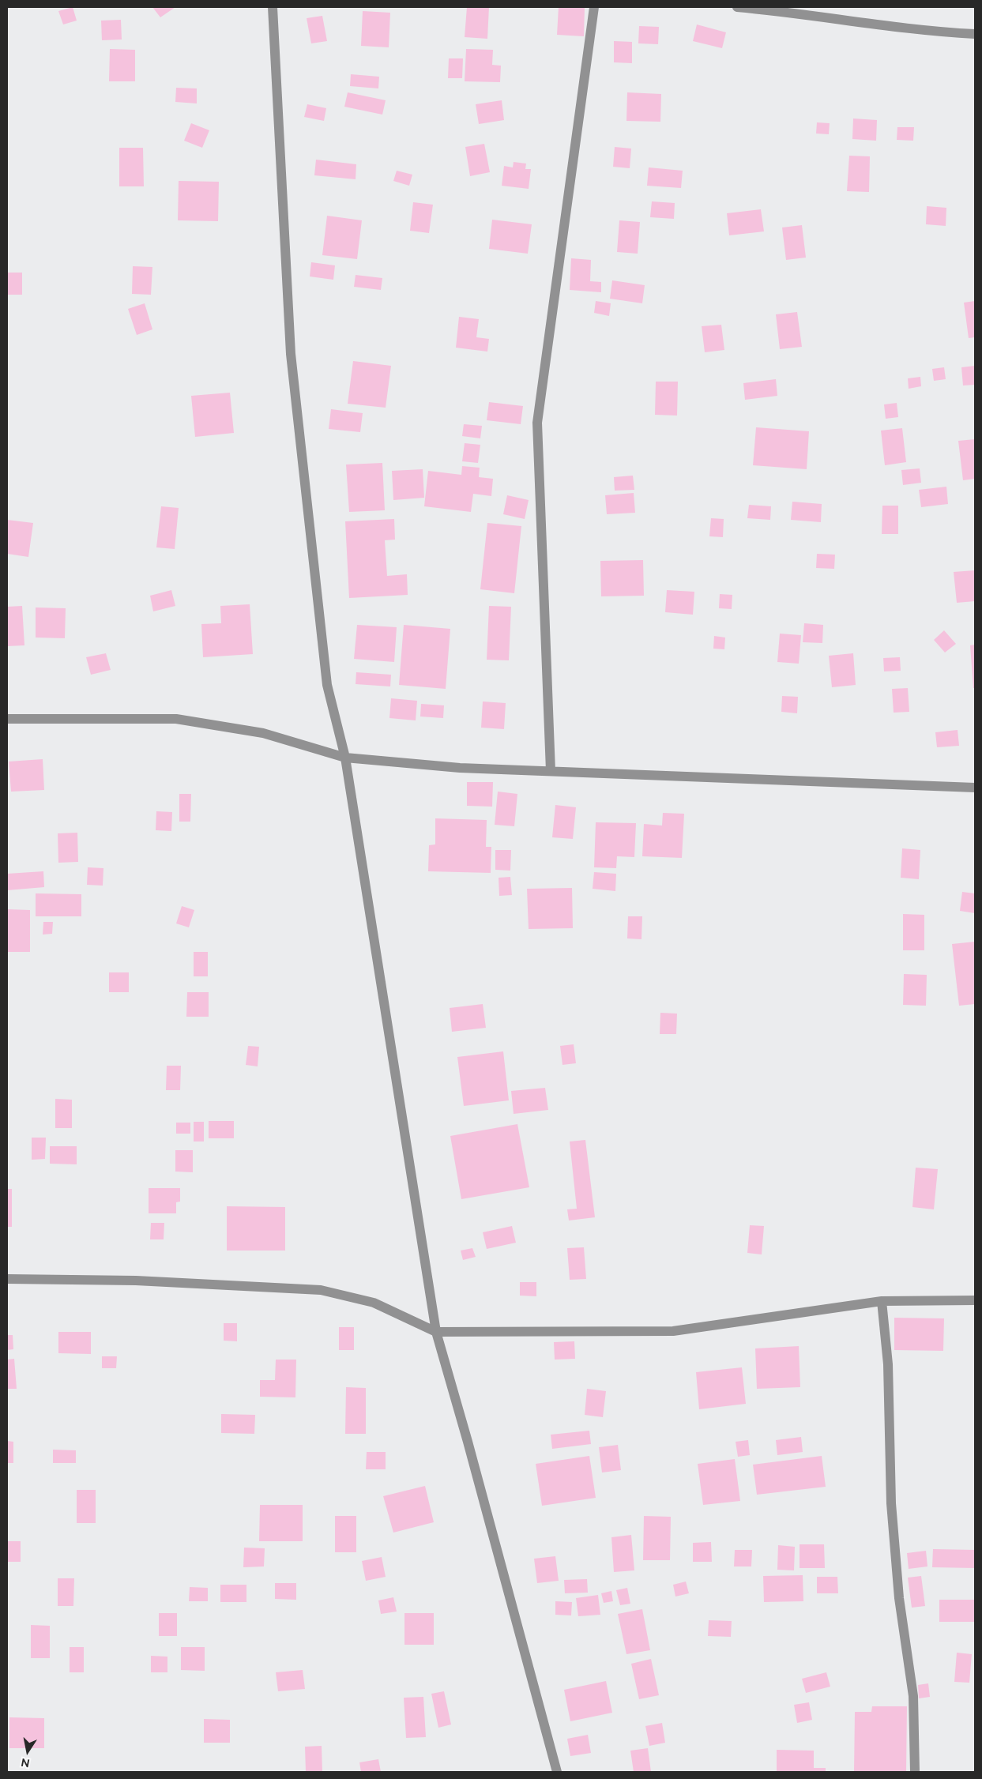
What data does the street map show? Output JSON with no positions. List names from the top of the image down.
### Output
{
  "north": "bottom"
}
